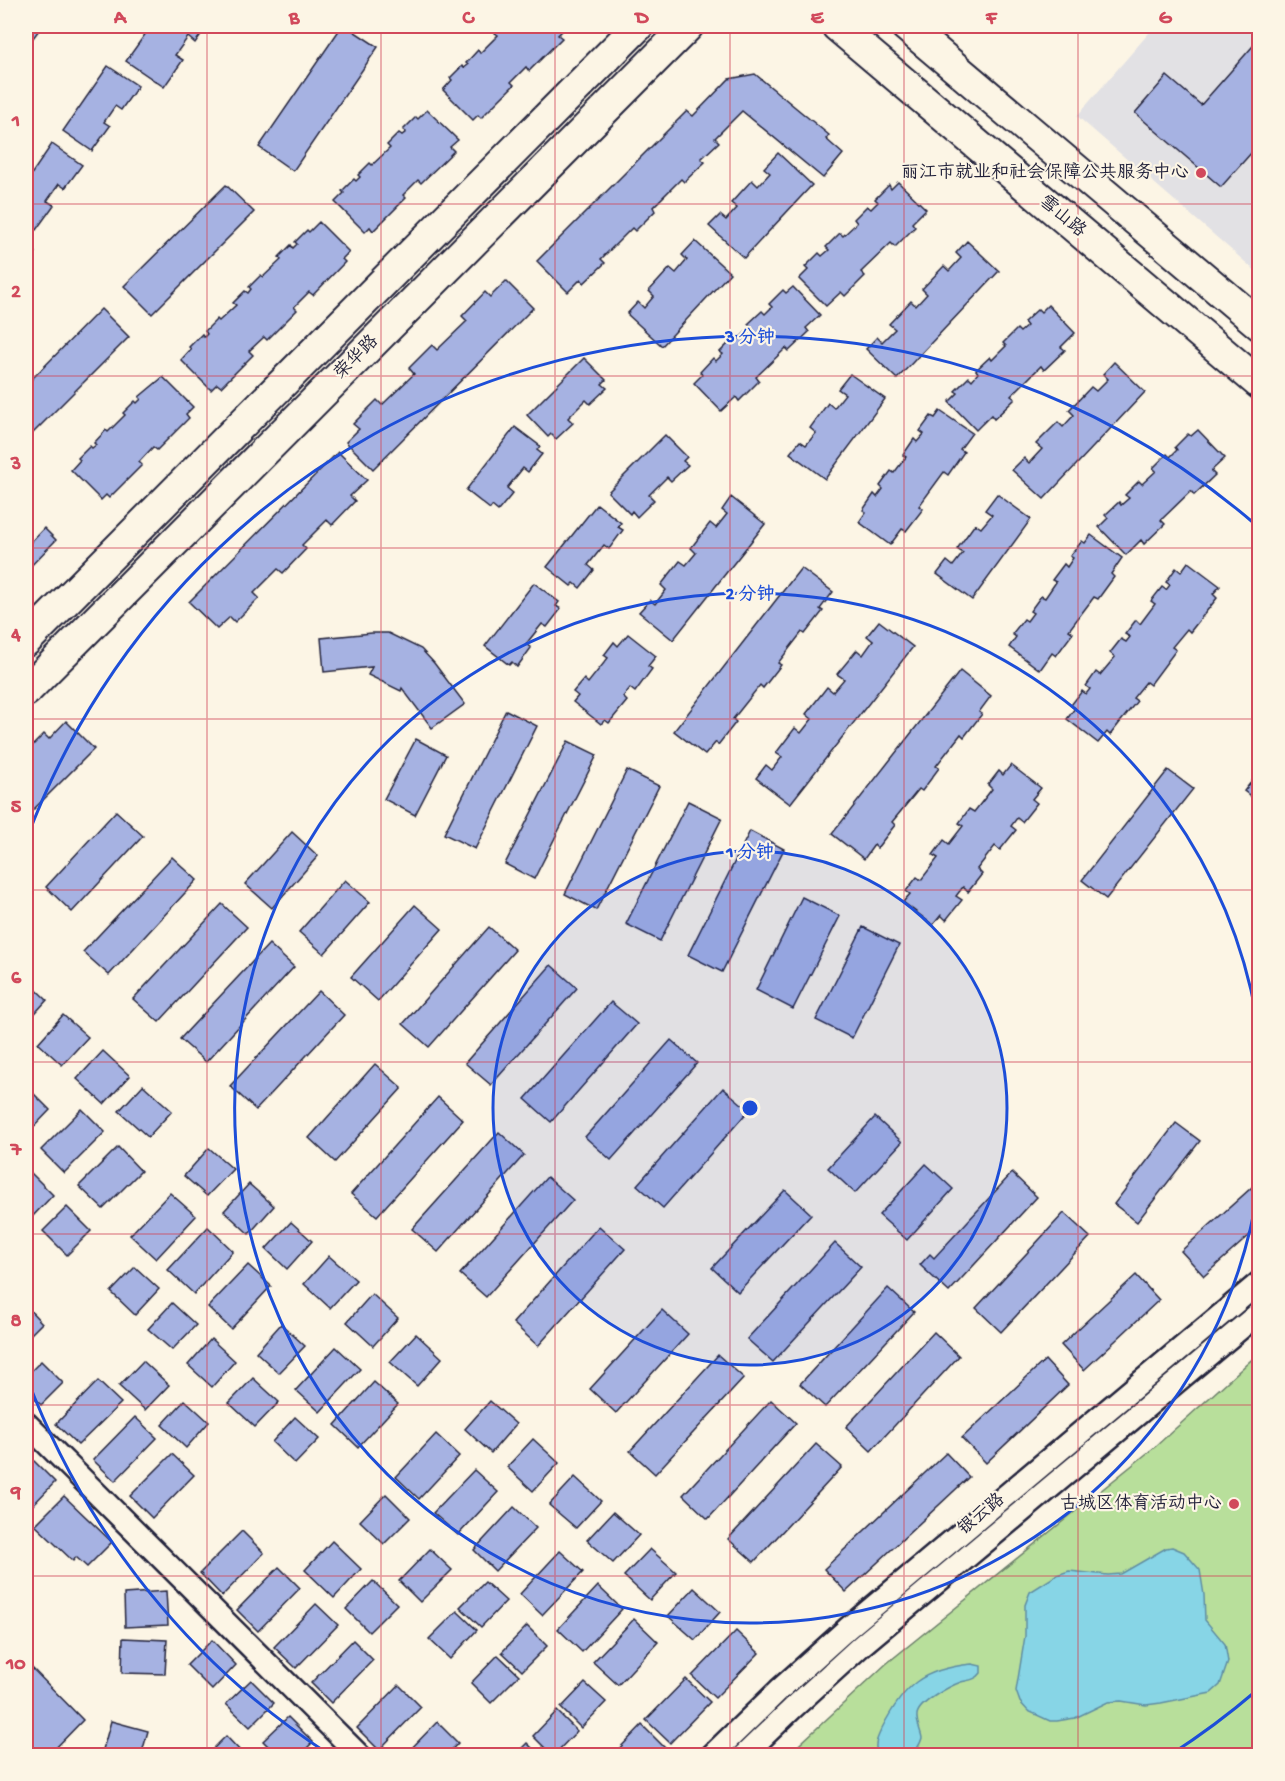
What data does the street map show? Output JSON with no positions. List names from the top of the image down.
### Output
{
  "streets": {
    "street": ["雪山路", "荣华路", "银云路"]
  },
  "places": ["丽江市就业和社会保障公共服务中心", "古城区体育活动中心"],
  "grid": {
    "columns": [
      "A",
      "B",
      "C",
      "D",
      "E",
      "F",
      "G"
    ],
    "rows": [
      "1",
      "2",
      "3",
      "4",
      "5",
      "6",
      "7",
      "8",
      "9",
      "10"
    ]
  },
  "rings": ["3 分钟", "2 分钟", "1 分钟"]
}
